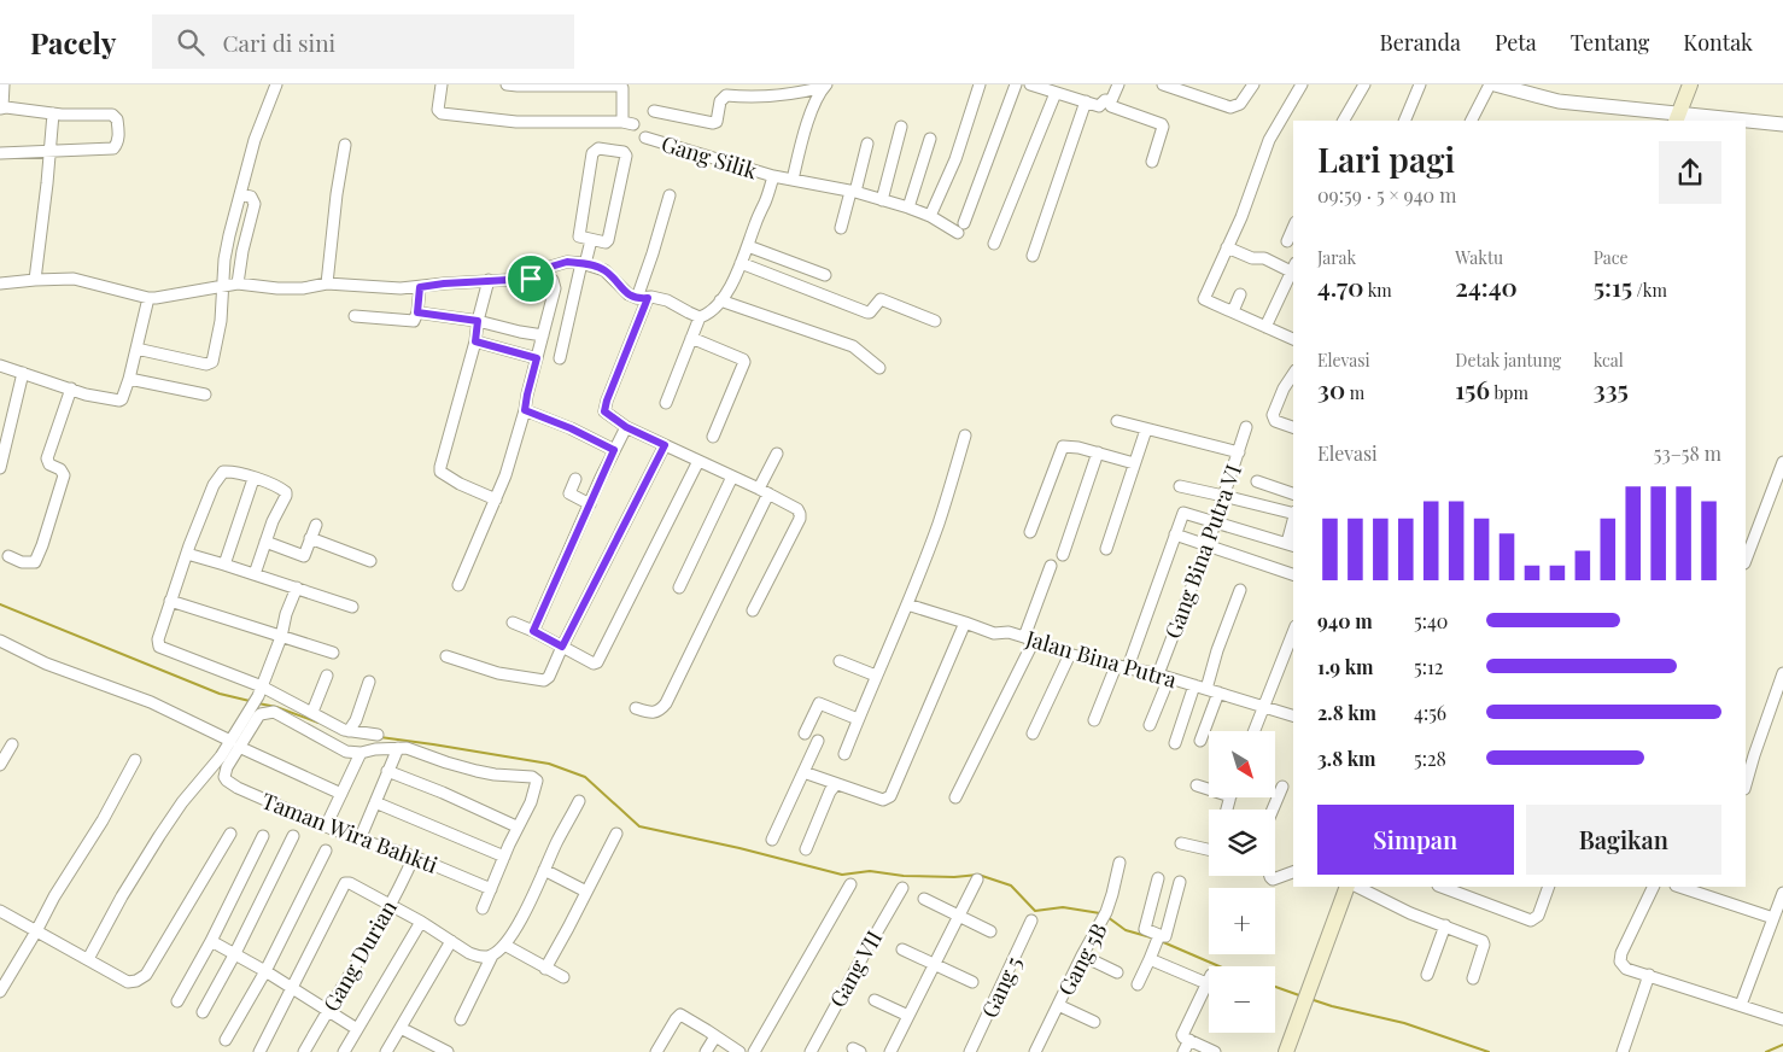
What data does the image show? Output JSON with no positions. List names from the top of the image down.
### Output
{
  "streets": {
    "street": [
      "Gang Silik",
      "Gang Bina Putra VI",
      "Jalan Bina Putra",
      "Taman Wira Bahkti",
      "Gang Durian",
      "Gang 5B",
      "Gang VII",
      "Gang 5"
    ]
  },
  "crossings": [
    ["Gang Bina Putra VI", "Jalan Bina Putra"],
    ["Taman Wira Bahkti", "Gang Durian"]
  ],
  "north": "bottom right",
  "page": {
    "header": "Pacely",
    "search": "Cari di sini",
    "nav": [
      "Beranda",
      "Peta",
      "Tentang",
      "Kontak"
    ],
    "heading": ["Lari pagi", "09:59 · 5 × 940 m"],
    "stats": [
      ["Jarak", "4.70 km"],
      ["Waktu", "24:40"],
      ["Pace", "5:15 /km"],
      ["Elevasi", "30 m"],
      ["Detak jantung", "156 bpm"],
      ["kcal", "335"]
    ],
    "chart": ["Elevasi", "53–58 m"],
    "list": [
      {
        "name": "940 m",
        "note": "5:40"
      },
      {
        "name": "1.9 km",
        "note": "5:12"
      },
      {
        "name": "2.8 km",
        "note": "4:56"
      },
      {
        "name": "3.8 km",
        "note": "5:28"
      }
    ],
    "map_buttons": ["+", "−"],
    "buttons": ["Simpan", "Bagikan"]
  }
}
